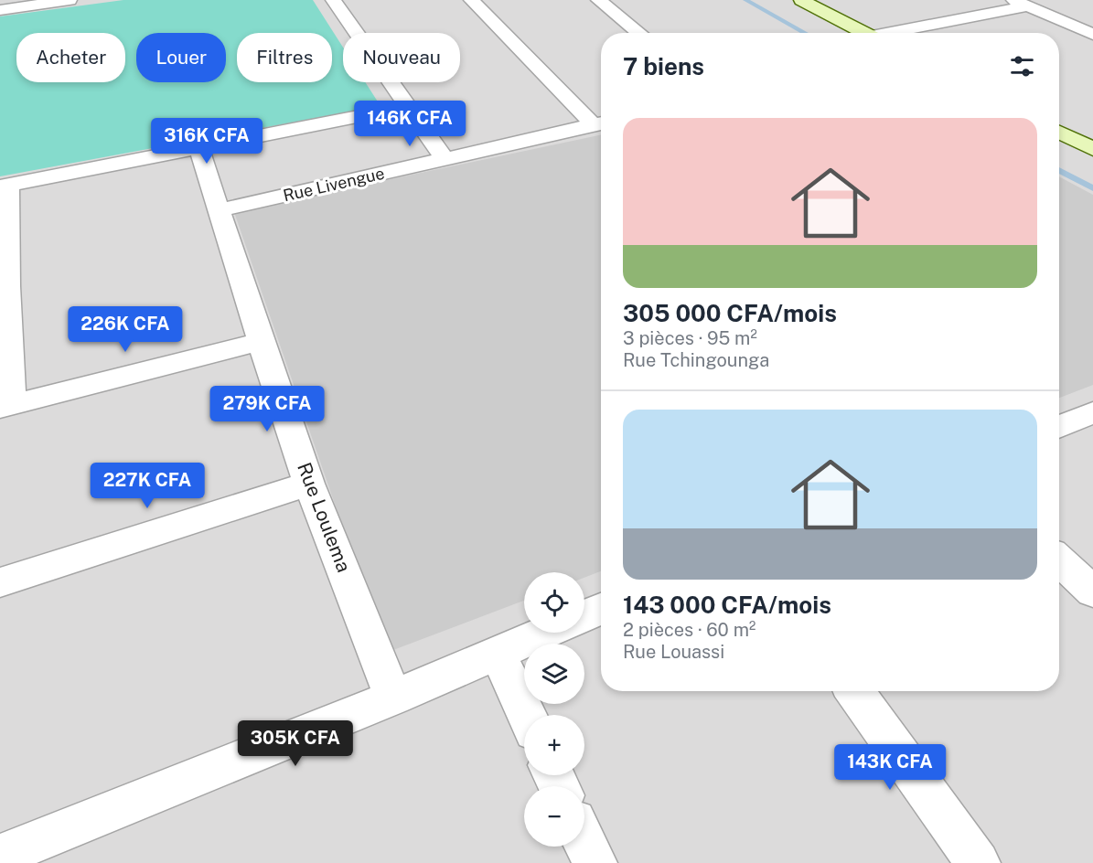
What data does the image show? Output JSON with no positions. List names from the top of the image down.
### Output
{
  "streets": {
    "street": ["Rue Livengue", "Rue Loulema"]
  },
  "crossings": [
    ["Rue Livengue", "Rue Loulema"]
  ],
  "page": {
    "chip": [
      "Acheter",
      "Louer",
      "Filtres",
      "Nouveau"
    ],
    "heading": "7 biens",
    "list": [
      {
        "name": "305 000 CFA/mois",
        "note": "3 pièces · 95 m² · Rue Tchingounga"
      },
      {
        "name": "143 000 CFA/mois",
        "note": "2 pièces · 60 m² · Rue Louassi"
      }
    ],
    "price": [
      "146K CFA",
      "316K CFA",
      "226K CFA",
      "279K CFA",
      "227K CFA",
      "305K CFA",
      "143K CFA"
    ],
    "map_buttons": ["+", "−"]
  }
}
